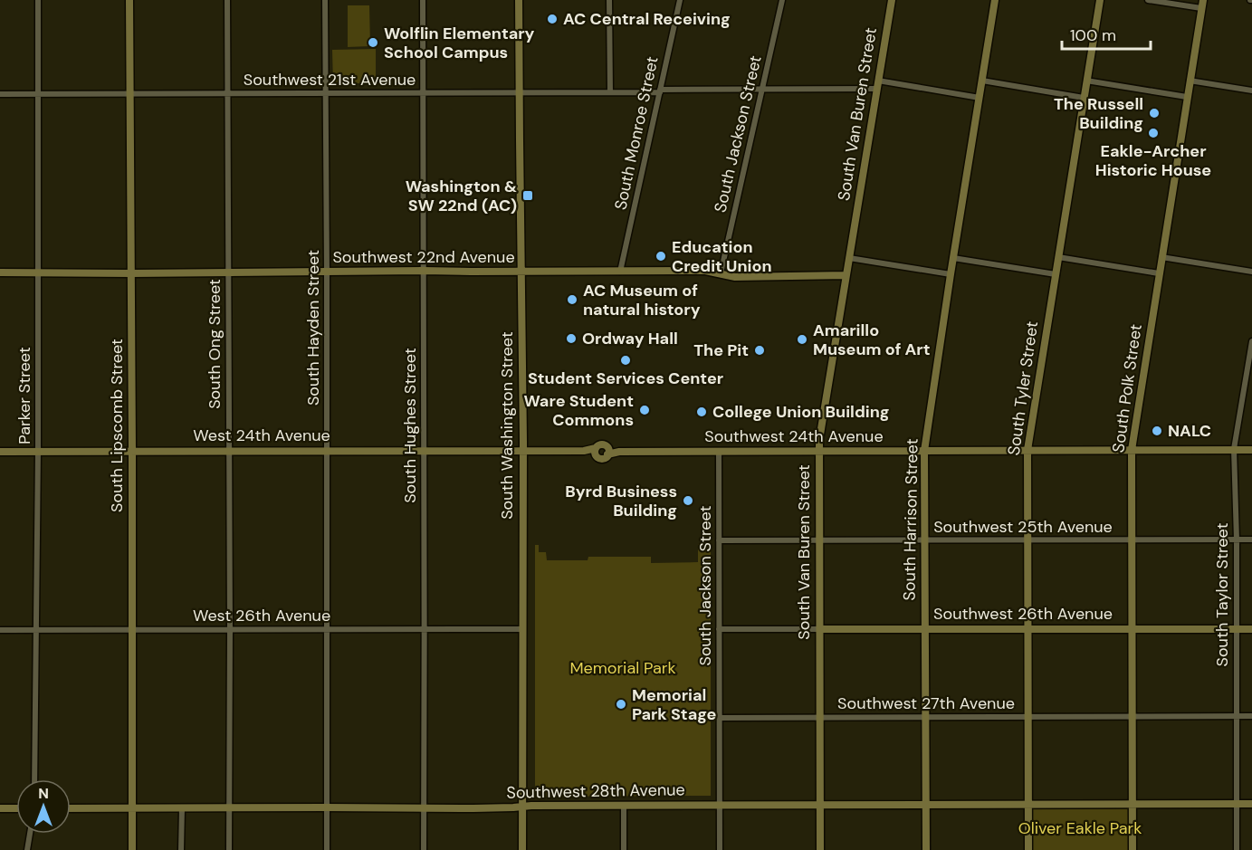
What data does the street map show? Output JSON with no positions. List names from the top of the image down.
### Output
{
  "streets": {
    "main road": [
      "South Van Buren Street",
      "Southwest 22nd Avenue",
      "South Tyler Street",
      "South Polk Street",
      "South Lipscomb Street",
      "South Washington Street",
      "West 24th Avenue",
      "Southwest 24th Avenue",
      "South Harrison Street",
      "Southwest 26th Avenue",
      "Southwest 28th Avenue"
    ],
    "street": [
      "Southwest 21st Avenue",
      "South Monroe Street",
      "South Jackson Street",
      "South Hayden Street",
      "South Ong Street",
      "Parker Street",
      "South Hughes Street",
      "Southwest 25th Avenue",
      "South Taylor Street",
      "West 26th Avenue",
      "Southwest 27th Avenue"
    ]
  },
  "crossings": [
    ["Southwest 21st Avenue", "South Van Buren Street"],
    ["Southwest 21st Avenue", "South Monroe Street"],
    ["Southwest 21st Avenue", "South Jackson Street"],
    ["Southwest 21st Avenue", "South Hayden Street"],
    ["Southwest 21st Avenue", "South Ong Street"],
    ["Southwest 21st Avenue", "Parker Street"],
    ["Southwest 21st Avenue", "South Lipscomb Street"],
    ["Southwest 21st Avenue", "South Hughes Street"],
    ["Southwest 21st Avenue", "South Washington Street"],
    ["Southwest 21st Avenue", "South Harrison Street"],
    ["South Van Buren Street", "Southwest 22nd Avenue"],
    ["South Van Buren Street", "Southwest 24th Avenue"],
    ["South Van Buren Street", "Southwest 25th Avenue"],
    ["South Van Buren Street", "Southwest 26th Avenue"],
    ["South Van Buren Street", "Southwest 27th Avenue"],
    ["South Van Buren Street", "Southwest 28th Avenue"],
    ["South Monroe Street", "Southwest 22nd Avenue"],
    ["South Jackson Street", "Southwest 22nd Avenue"],
    ["South Jackson Street", "Southwest 24th Avenue"],
    ["South Jackson Street", "Southwest 25th Avenue"],
    ["South Jackson Street", "Southwest 26th Avenue"],
    ["South Jackson Street", "Southwest 27th Avenue"],
    ["South Jackson Street", "Southwest 28th Avenue"],
    ["Southwest 22nd Avenue", "South Hayden Street"],
    ["Southwest 22nd Avenue", "South Ong Street"],
    ["Southwest 22nd Avenue", "Parker Street"],
    ["Southwest 22nd Avenue", "South Lipscomb Street"],
    ["Southwest 22nd Avenue", "South Hughes Street"],
    ["Southwest 22nd Avenue", "South Washington Street"],
    ["South Hayden Street", "West 24th Avenue"],
    ["South Hayden Street", "West 26th Avenue"],
    ["South Hayden Street", "Southwest 28th Avenue"],
    ["South Ong Street", "West 24th Avenue"],
    ["South Ong Street", "West 26th Avenue"],
    ["South Ong Street", "Southwest 28th Avenue"],
    ["South Tyler Street", "Southwest 24th Avenue"],
    ["South Tyler Street", "Southwest 25th Avenue"],
    ["South Tyler Street", "Southwest 26th Avenue"],
    ["South Tyler Street", "Southwest 27th Avenue"],
    ["South Tyler Street", "Southwest 28th Avenue"],
    ["South Polk Street", "Southwest 24th Avenue"],
    ["South Polk Street", "Southwest 25th Avenue"],
    ["South Polk Street", "Southwest 26th Avenue"],
    ["South Polk Street", "Southwest 27th Avenue"],
    ["South Polk Street", "Southwest 28th Avenue"],
    ["Parker Street", "West 24th Avenue"],
    ["Parker Street", "West 26th Avenue"],
    ["South Lipscomb Street", "West 24th Avenue"],
    ["South Lipscomb Street", "West 26th Avenue"],
    ["South Lipscomb Street", "Southwest 28th Avenue"],
    ["South Hughes Street", "West 24th Avenue"],
    ["South Hughes Street", "West 26th Avenue"],
    ["South Hughes Street", "Southwest 28th Avenue"],
    ["South Washington Street", "West 24th Avenue"],
    ["South Washington Street", "Southwest 24th Avenue"],
    ["South Washington Street", "West 26th Avenue"],
    ["South Washington Street", "Southwest 28th Avenue"],
    ["West 24th Avenue", "Southwest 24th Avenue"],
    ["Southwest 24th Avenue", "South Harrison Street"],
    ["Southwest 24th Avenue", "South Taylor Street"],
    ["South Harrison Street", "Southwest 25th Avenue"],
    ["South Harrison Street", "Southwest 26th Avenue"],
    ["South Harrison Street", "Southwest 27th Avenue"],
    ["South Harrison Street", "Southwest 28th Avenue"],
    ["Southwest 25th Avenue", "South Taylor Street"],
    ["South Taylor Street", "Southwest 26th Avenue"],
    ["South Taylor Street", "Southwest 27th Avenue"],
    ["South Taylor Street", "Southwest 28th Avenue"]
  ],
  "parks": ["Memorial Park", "Oliver Eakle Park"],
  "places": {
    "other": [
      "AC Central Receiving",
      "Wolflin Elementary School Campus",
      "The Russell Building",
      "Eakle-Archer Historic House",
      "Education Credit Union",
      "AC Museum of natural history",
      "Ordway Hall",
      "Amarillo Museum of Art",
      "The Pit",
      "Student Services Center",
      "Ware Student Commons",
      "College Union Building",
      "NALC",
      "Byrd Business Building",
      "Memorial Park Stage"
    ],
    "transit": ["Washington & SW 22nd (AC)"]
  },
  "scale_bar": "100 m",
  "north": "top"
}
